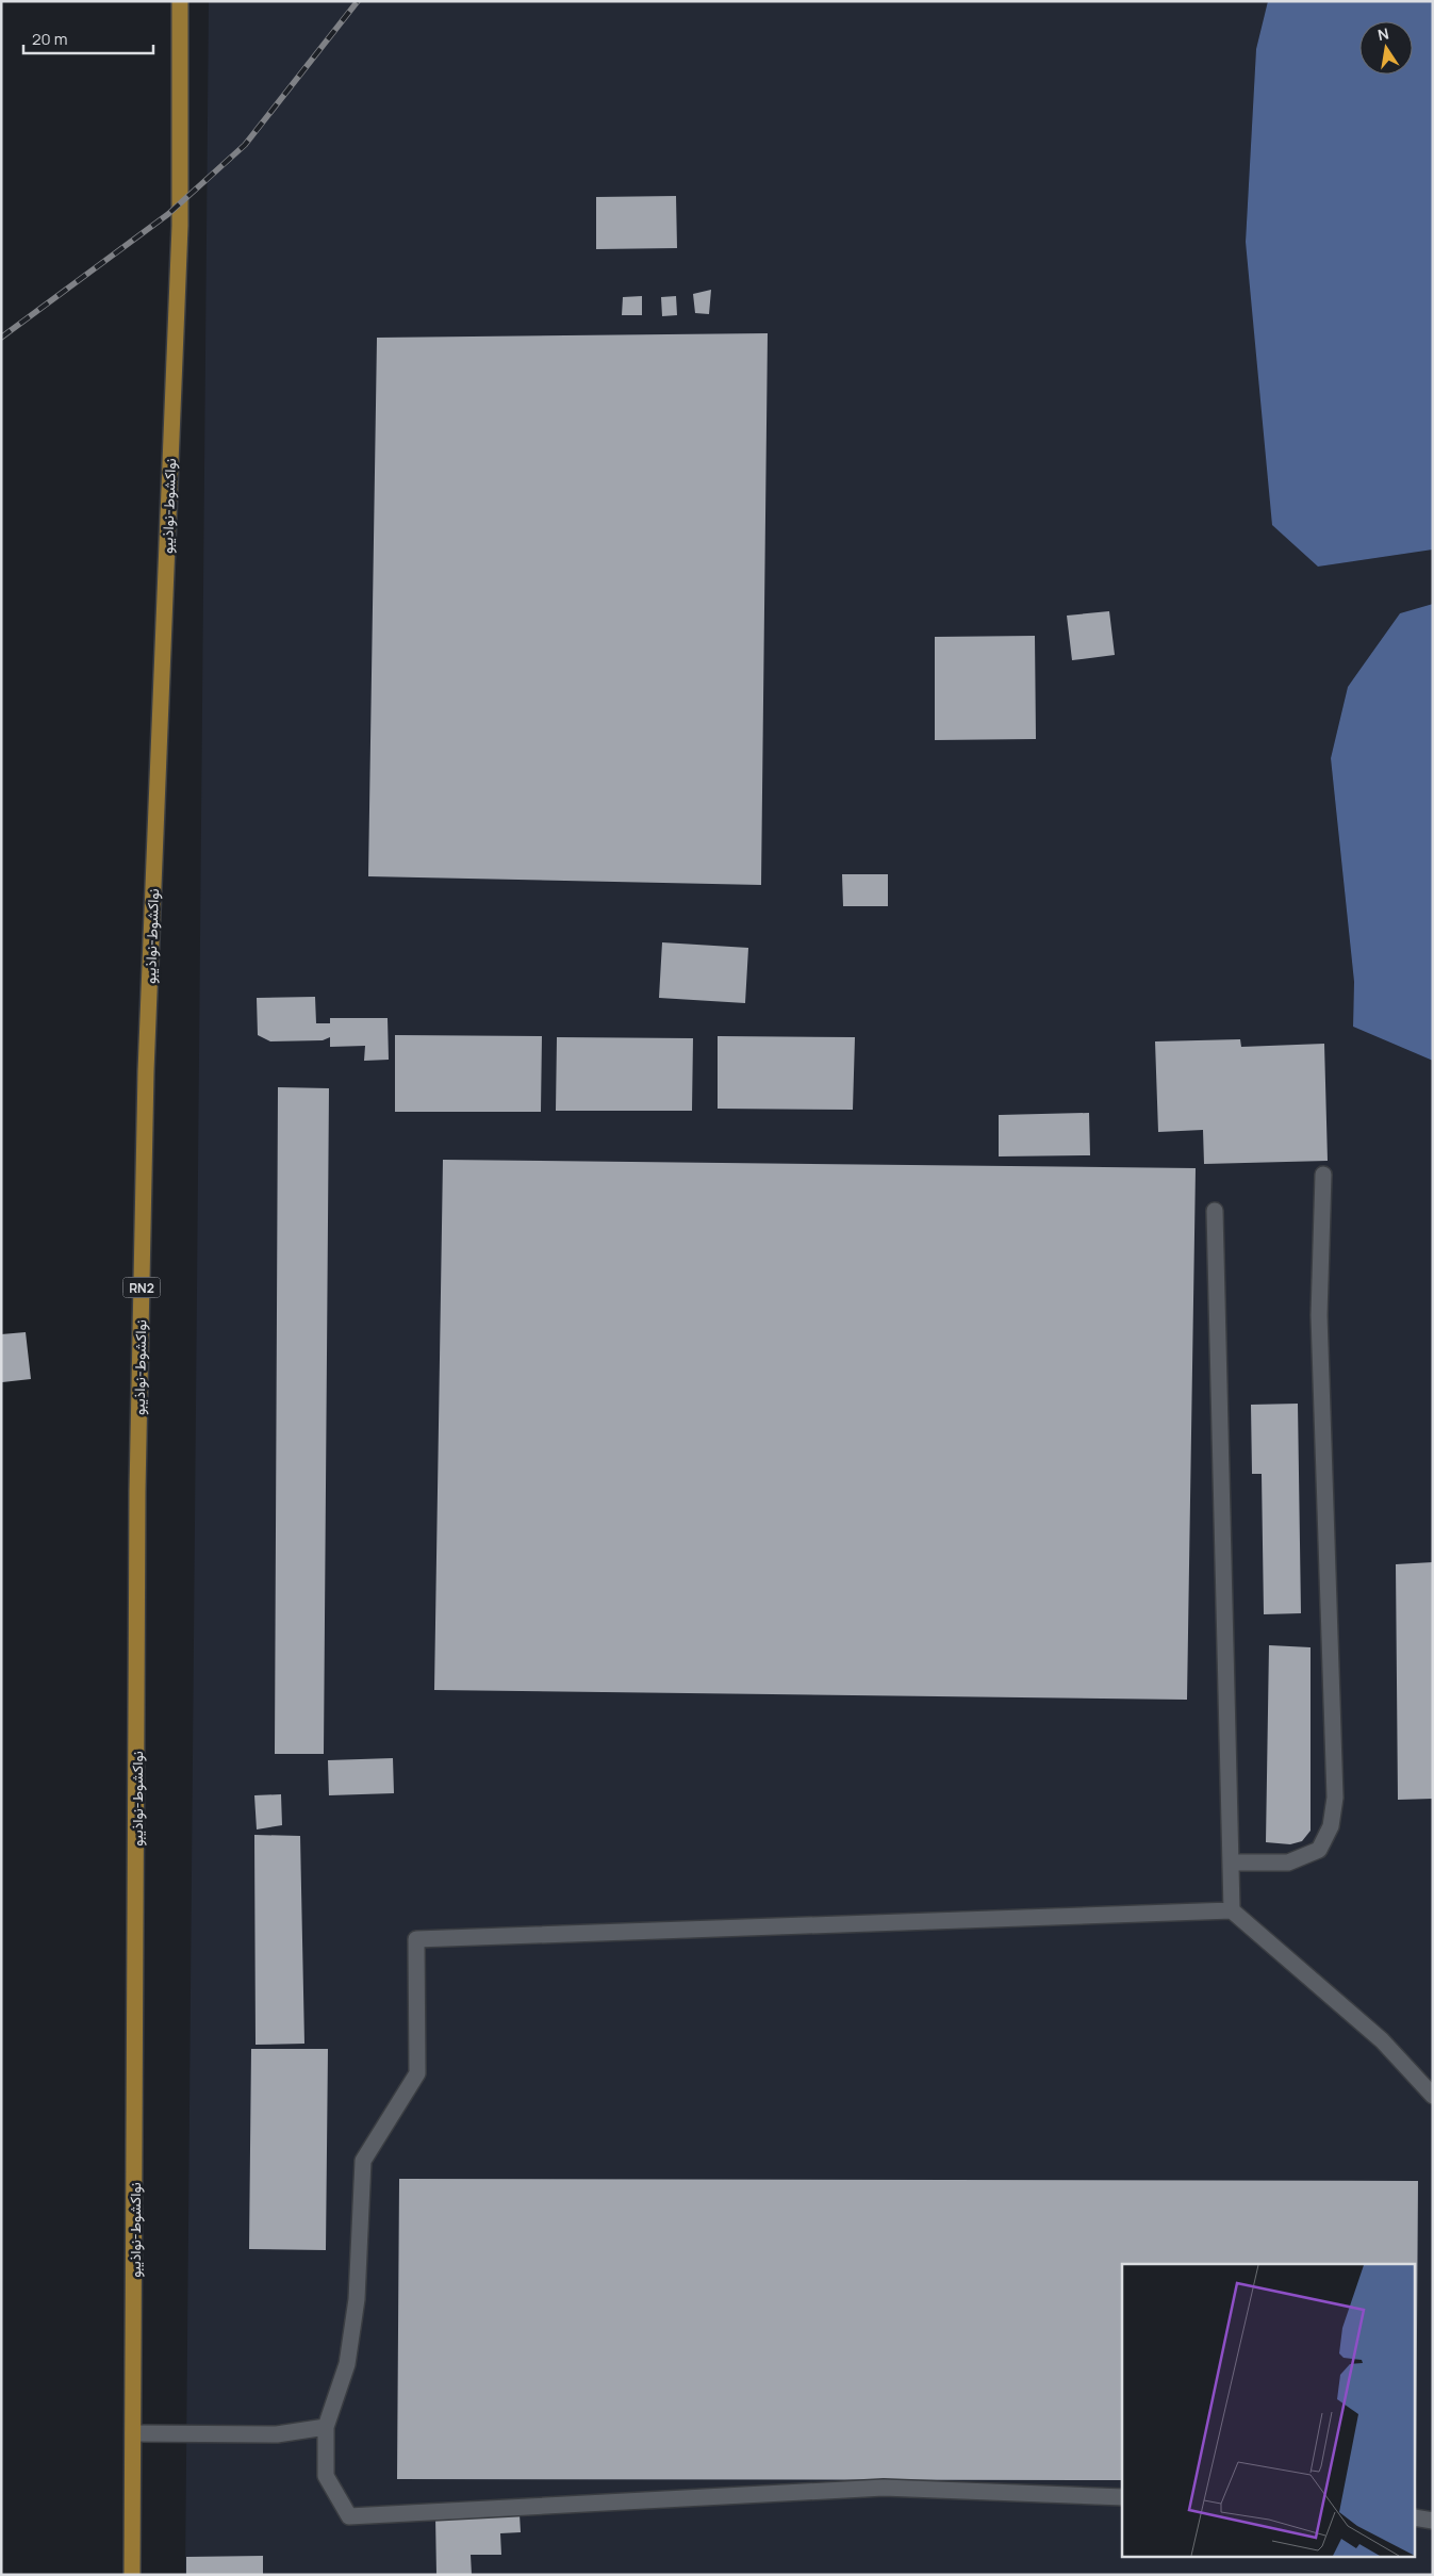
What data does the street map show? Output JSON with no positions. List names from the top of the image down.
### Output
{
  "streets": {
    "main road": ["نواكشوط-نواذيبو", "RN2"]
  },
  "scale_bar": "20 m",
  "north": "top"
}
